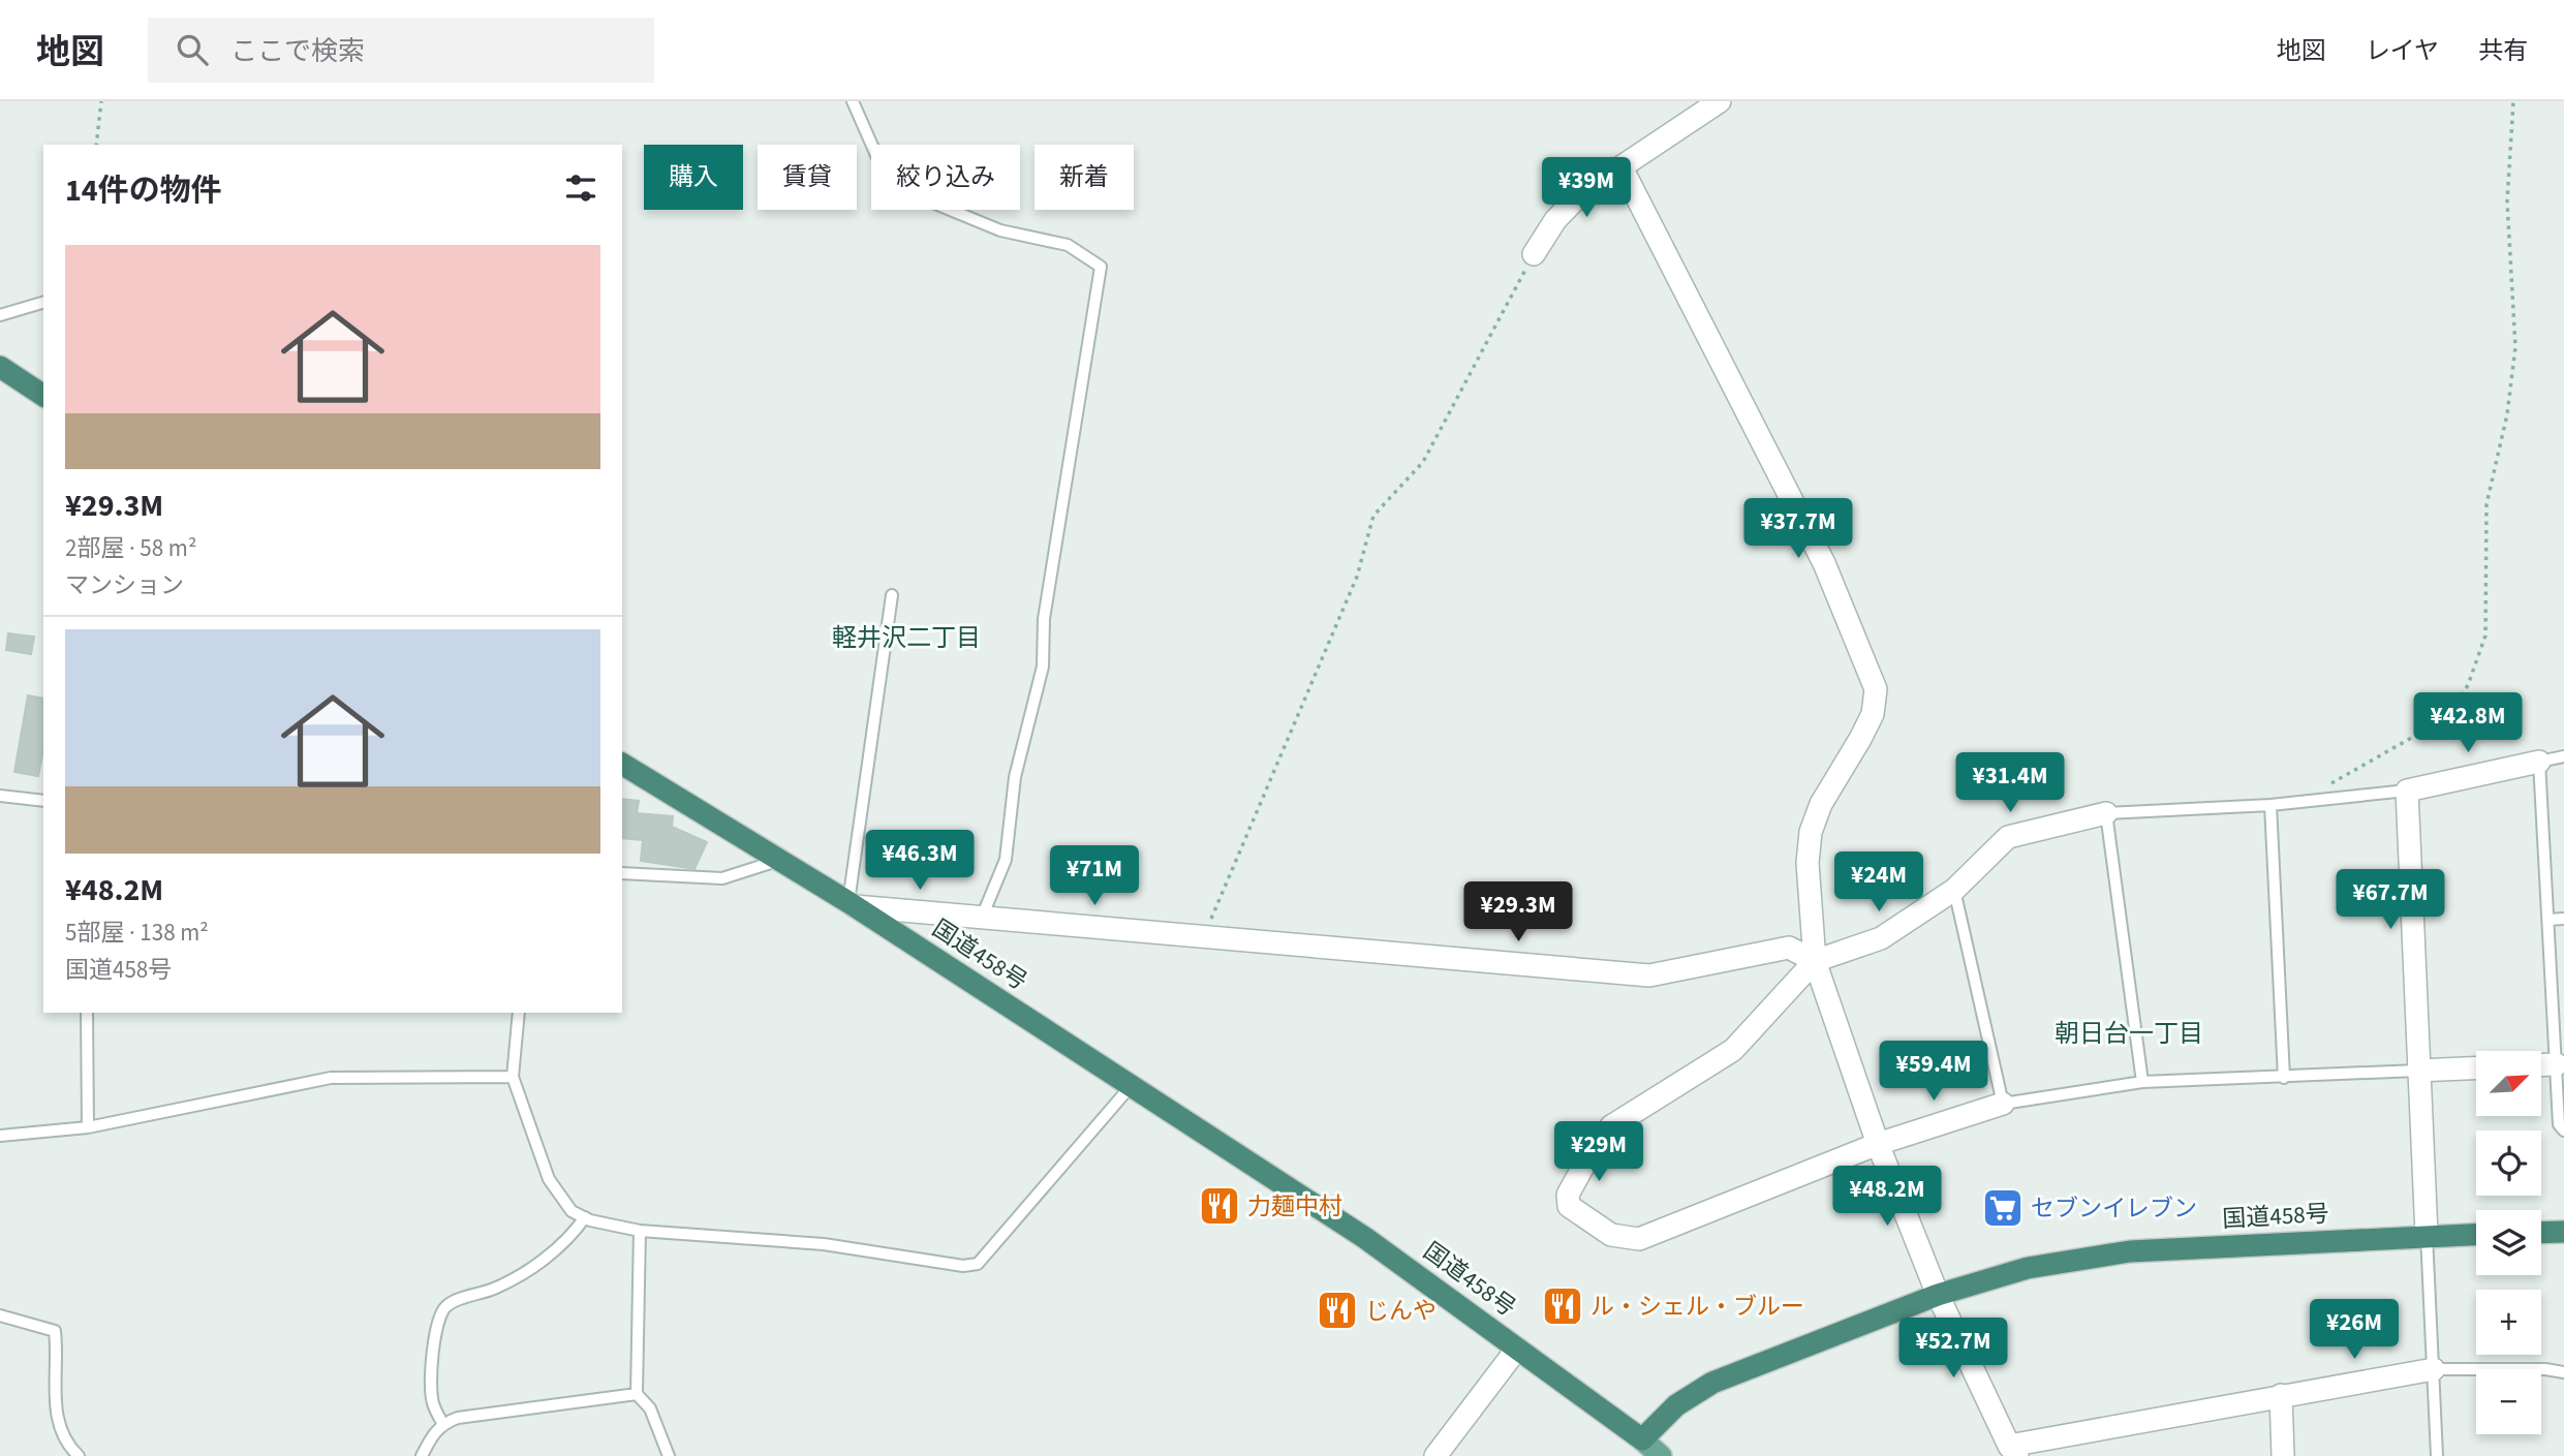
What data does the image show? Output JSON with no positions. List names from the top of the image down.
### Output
{
  "streets": {
    "highway": ["国道458号"]
  },
  "districts": ["軽井沢二丁目", "朝日台一丁目"],
  "places": {
    "restaurant": ["力麺中村", "ル・シェル・ブルー", "じんや"],
    "supermarket": ["セブンイレブン"]
  },
  "north": "top right",
  "page": {
    "header": "地図",
    "search": "ここで検索",
    "nav": ["地図", "レイヤ", "共有"],
    "chip": [
      "購入",
      "賃貸",
      "絞り込み",
      "新着"
    ],
    "heading": "14件の物件",
    "price": [
      "¥39M",
      "¥37.7M",
      "¥42.8M",
      "¥31.4M",
      "¥46.3M",
      "¥71M",
      "¥24M",
      "¥67.7M",
      "¥29.3M",
      "¥59.4M",
      "¥29M",
      "¥48.2M",
      "¥26M",
      "¥52.7M"
    ],
    "list": [
      {
        "name": "¥29.3M",
        "note": "2部屋 · 58 m² · マンション"
      },
      {
        "name": "¥48.2M",
        "note": "5部屋 · 138 m² · 国道458号"
      }
    ],
    "map_buttons": ["+", "−"]
  }
}
